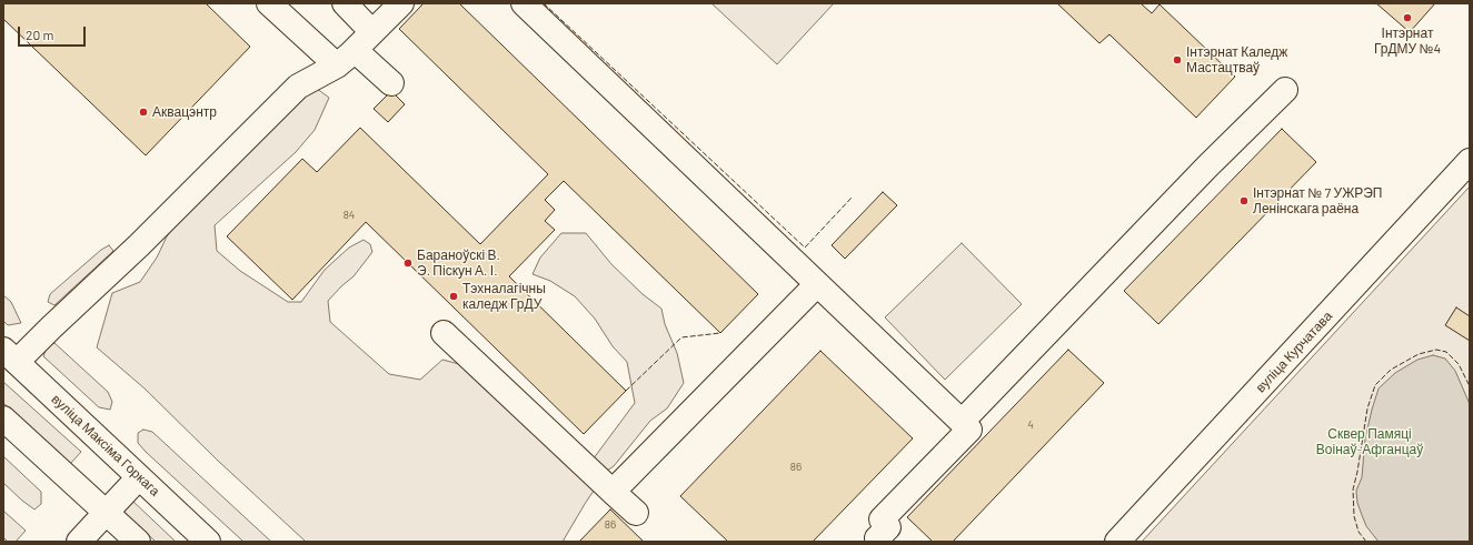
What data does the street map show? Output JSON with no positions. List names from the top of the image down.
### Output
{
  "streets": {
    "main road": ["вуліца Курчатава", "вуліца Максіма Горкага"]
  },
  "parks": ["Сквер Памяці Воінаў-Афганцаў"],
  "places": [
    "Інтэрнат ГрДМУ №4",
    "Інтэрнат Каледж Мастацтваў",
    "Аквацэнтр",
    "Інтэрнат № 7 УЖРЭП Ленінскага раёна",
    "Бараноўскі В. Э. Піскун А. І.",
    "Тэхналагічны каледж ГрДУ"
  ],
  "house_numbers": [
    "84",
    "4",
    "86",
    "86"
  ],
  "scale_bar": "20 m"
}
